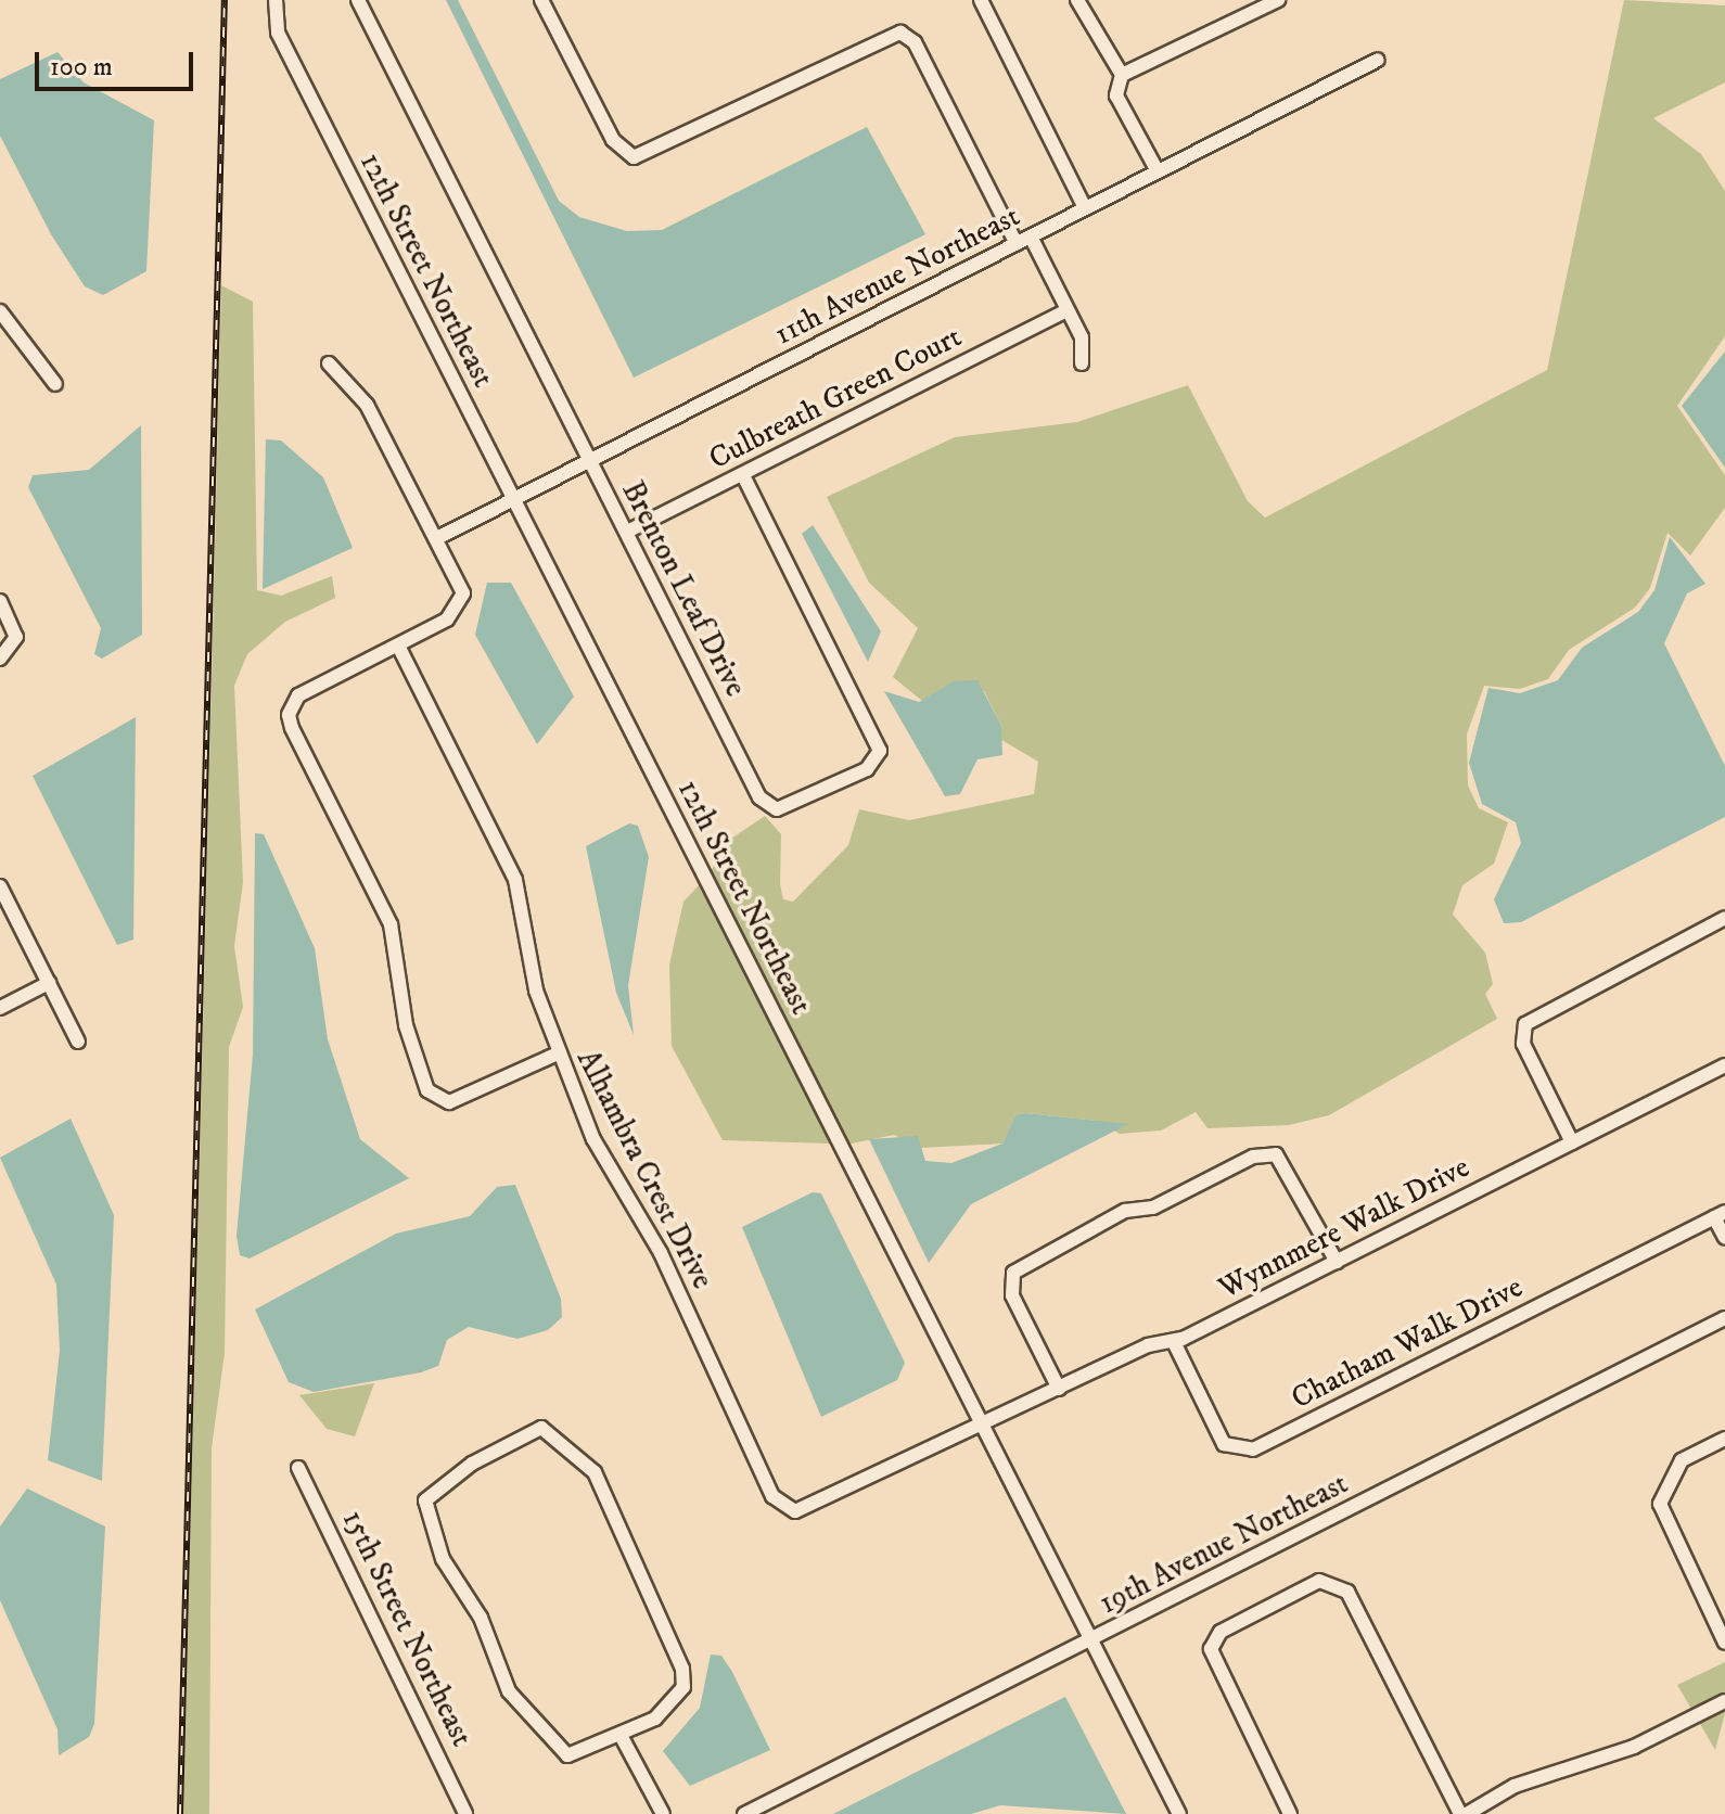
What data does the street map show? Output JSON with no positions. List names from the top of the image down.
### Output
{
  "streets": {
    "street": [
      "12th Street Northeast",
      "11th Avenue Northeast",
      "Culbreath Green Court",
      "Brenton Leaf Drive",
      "Alhambra Crest Drive",
      "Wynnmere Walk Drive",
      "Chatham Walk Drive",
      "19th Avenue Northeast",
      "15th Street Northeast"
    ]
  },
  "crossings": [
    ["12th Street Northeast", "11th Avenue Northeast"],
    ["12th Street Northeast", "Alhambra Crest Drive"],
    ["12th Street Northeast", "Wynnmere Walk Drive"],
    ["12th Street Northeast", "19th Avenue Northeast"],
    ["11th Avenue Northeast", "Brenton Leaf Drive"],
    ["Culbreath Green Court", "Brenton Leaf Drive"],
    ["Alhambra Crest Drive", "Wynnmere Walk Drive"],
    ["Wynnmere Walk Drive", "Chatham Walk Drive"]
  ],
  "scale_bar": "100 m"
}
